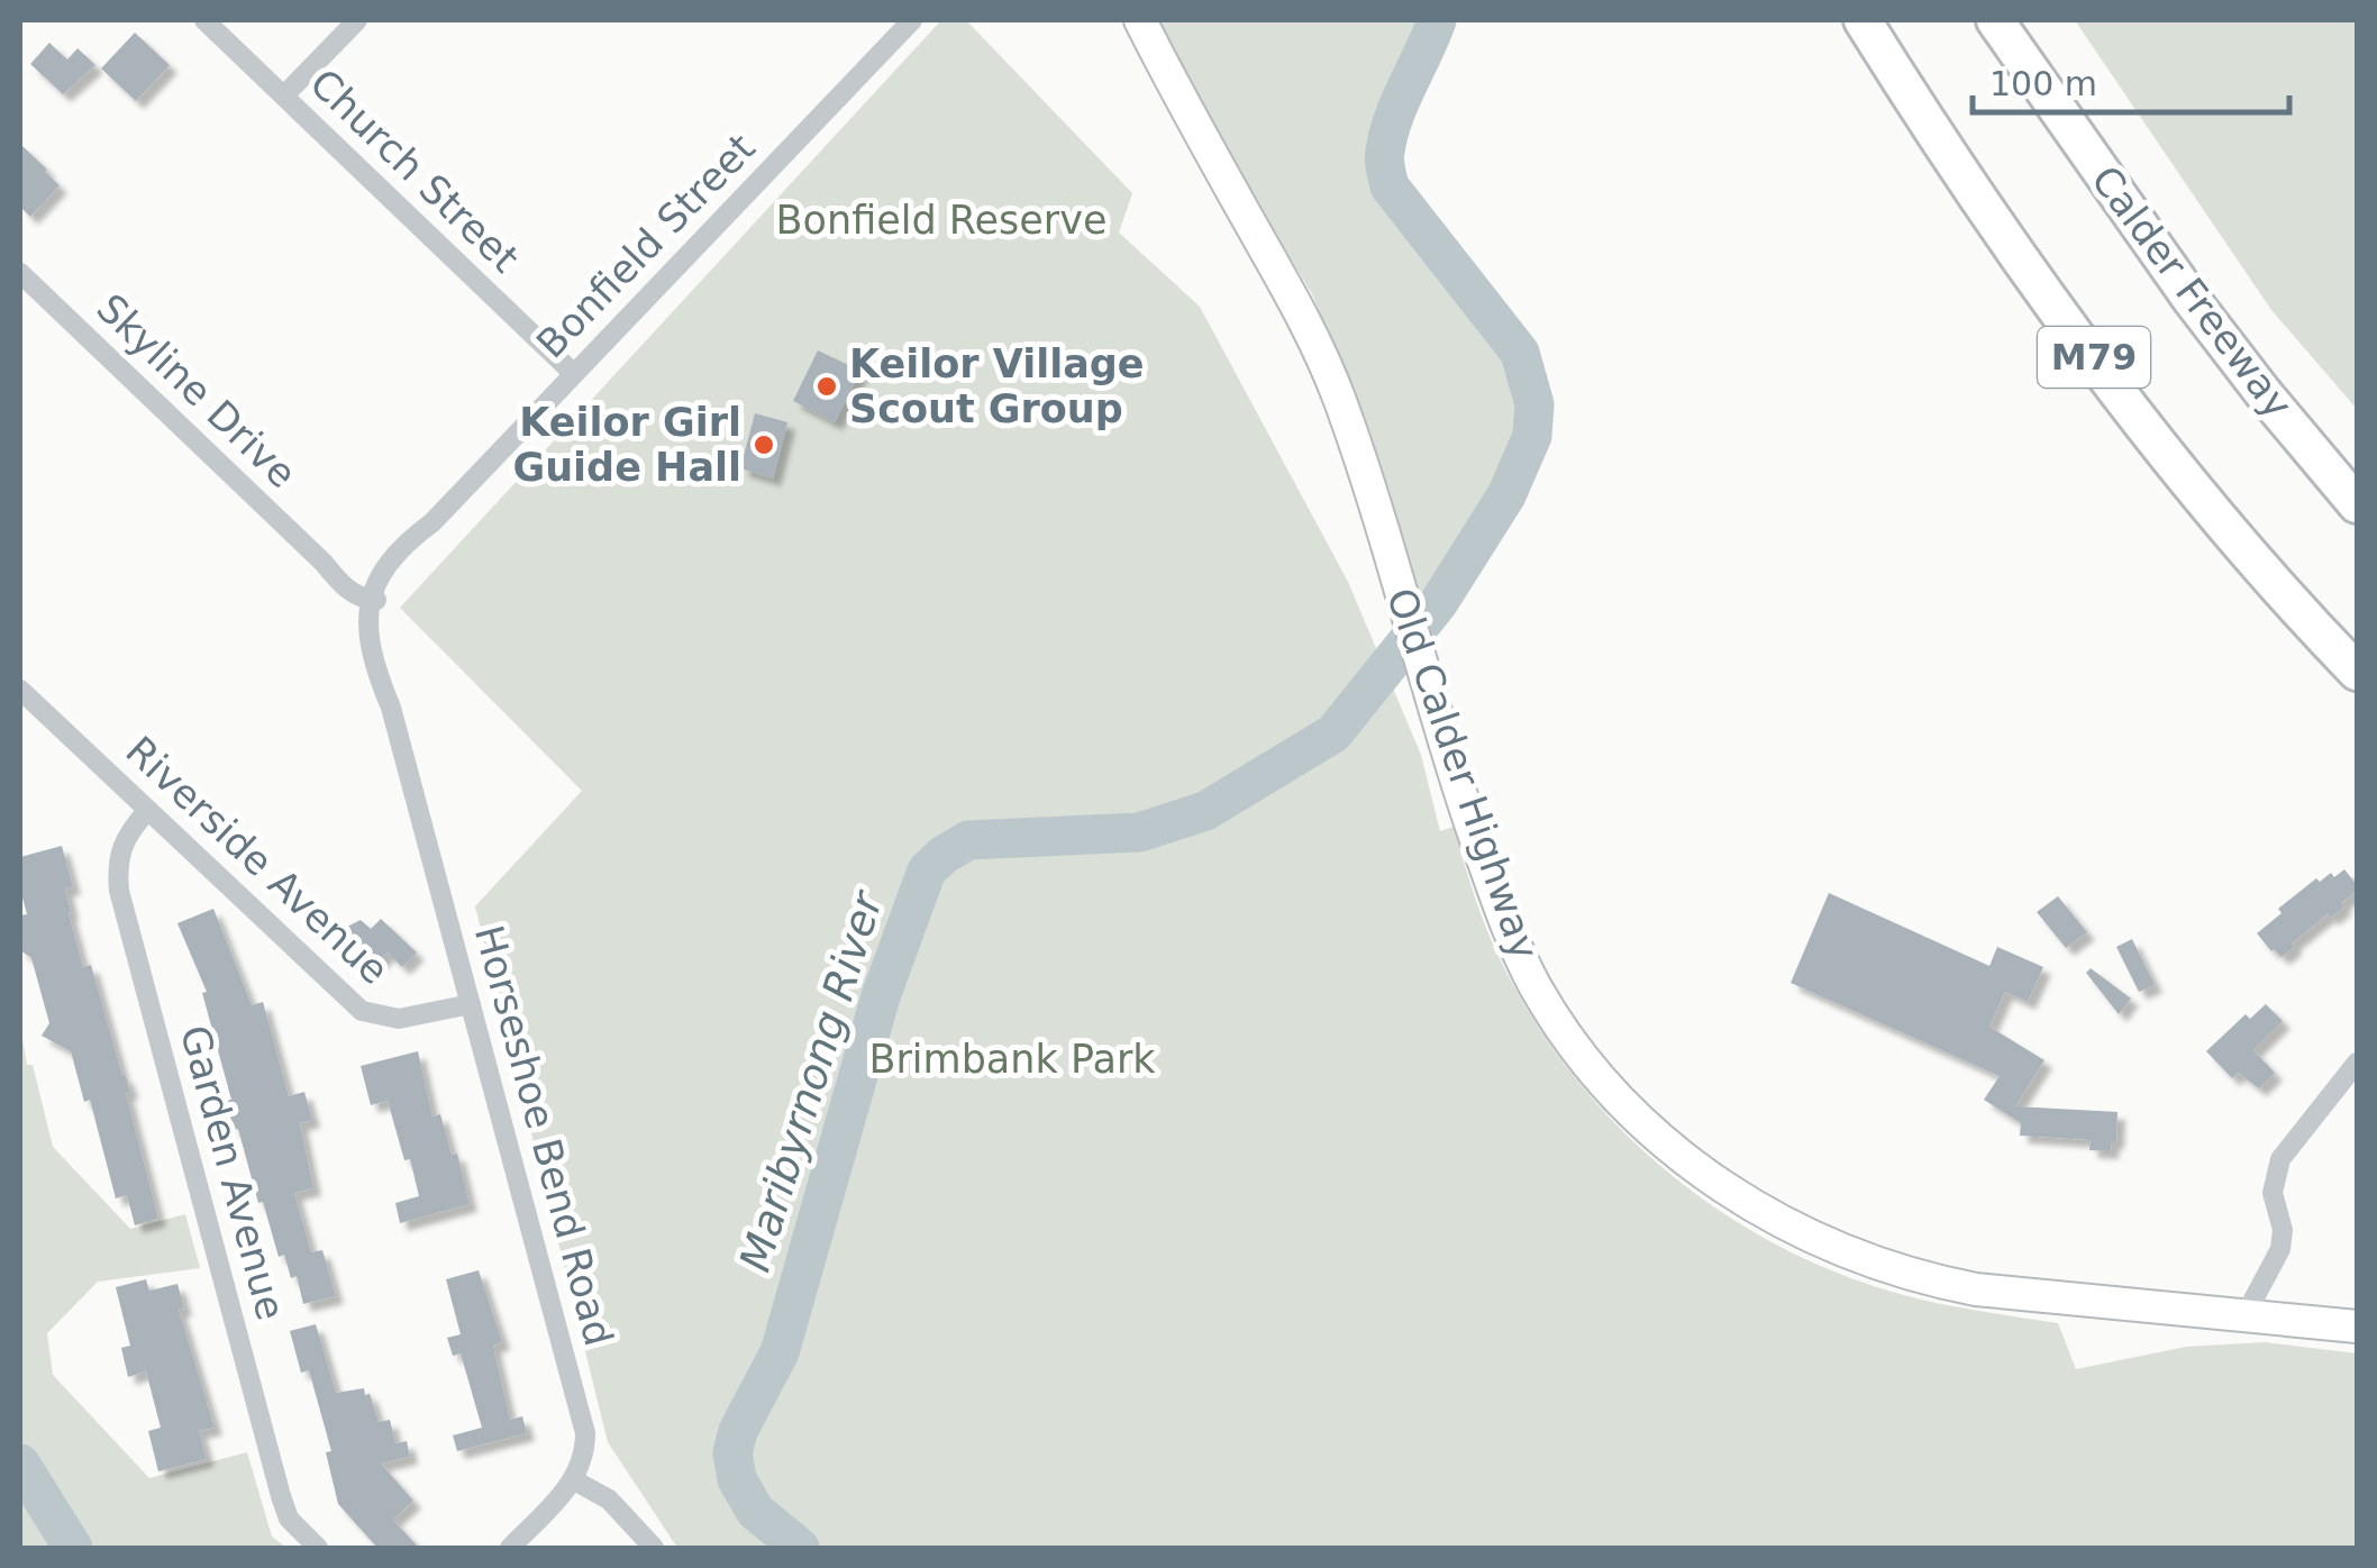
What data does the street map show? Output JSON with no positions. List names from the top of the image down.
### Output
{
  "streets": {
    "highway": ["Calder Freeway", "M79"],
    "main road": ["Old Calder Highway"],
    "street": [
      "Church Street",
      "Bonfield Street",
      "Skyline Drive",
      "Riverside Avenue",
      "Horseshoe Bend Road",
      "Garden Avenue"
    ]
  },
  "crossings": [
    ["Church Street", "Bonfield Street"],
    ["Bonfield Street", "Skyline Drive"],
    ["Bonfield Street", "Horseshoe Bend Road"],
    ["Skyline Drive", "Horseshoe Bend Road"],
    ["Riverside Avenue", "Horseshoe Bend Road"],
    ["Riverside Avenue", "Garden Avenue"]
  ],
  "water": ["Maribyrnong River"],
  "parks": ["Bonfield Reserve", "Brimbank Park"],
  "places": ["Keilor Village Scout Group", "Keilor Girl Guide Hall"],
  "scale_bar": "100 m"
}
